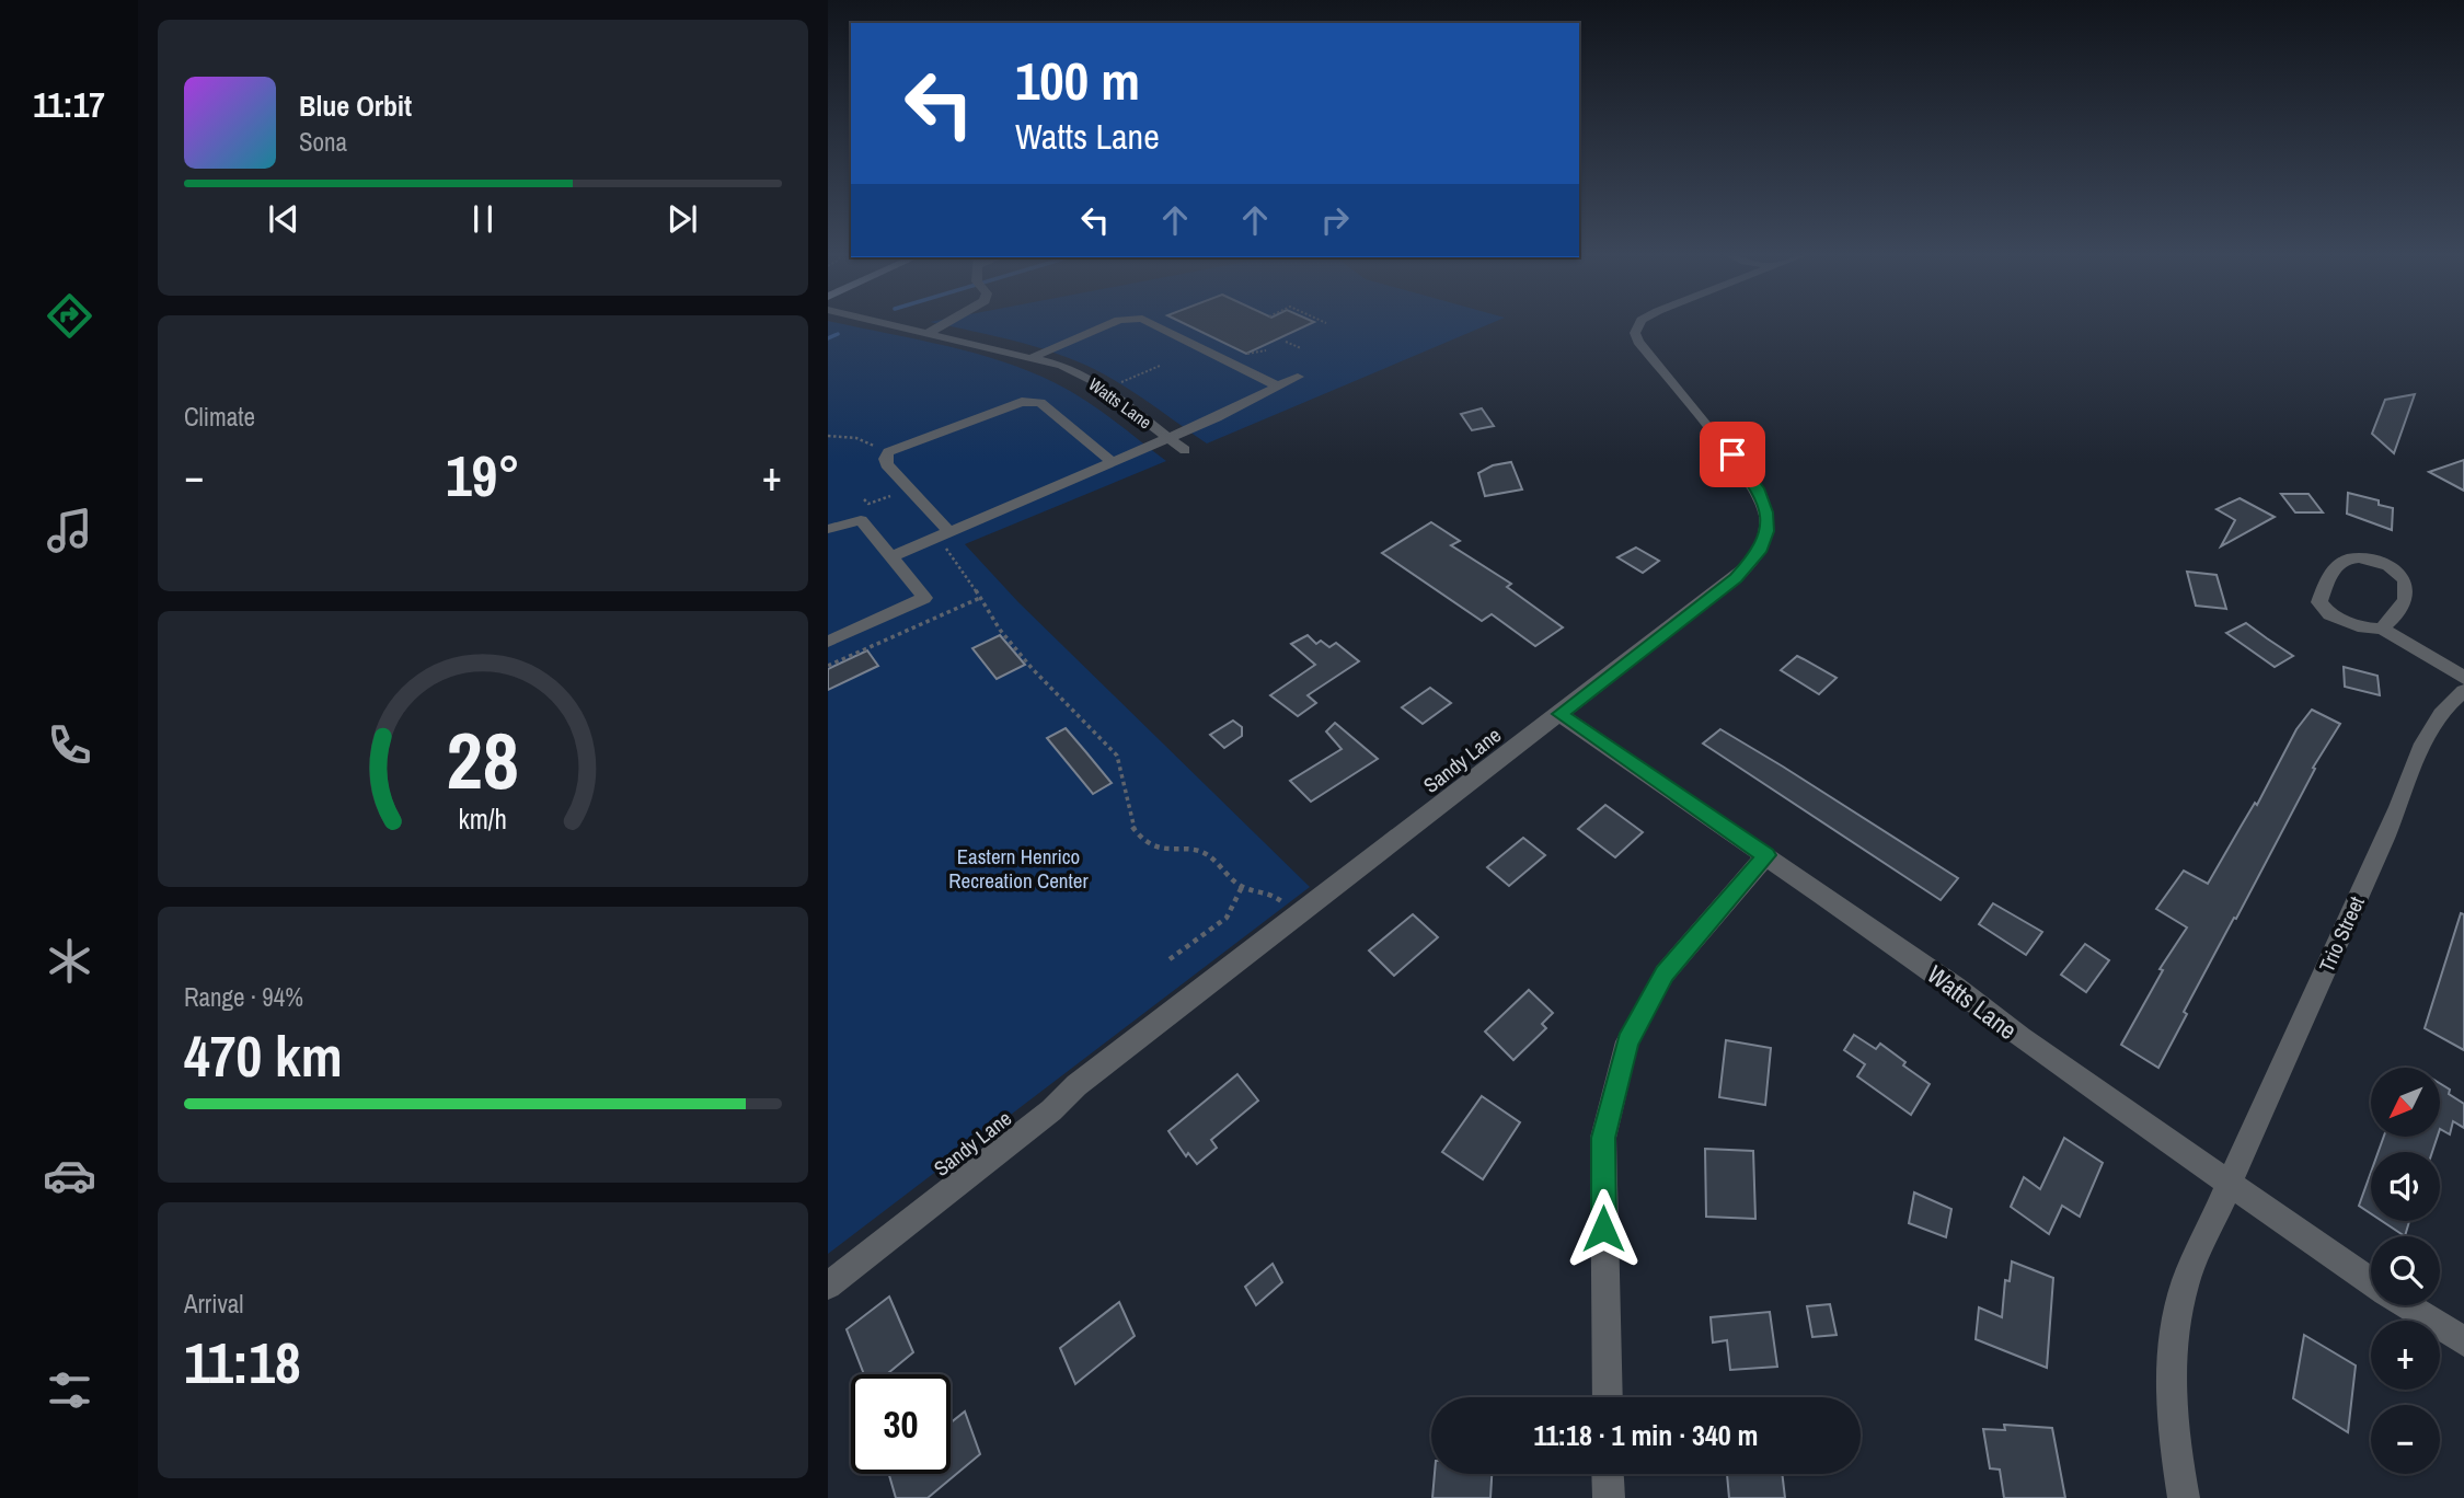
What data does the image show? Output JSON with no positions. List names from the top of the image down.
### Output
{
  "streets": {
    "street": ["Watts Lane", "Sandy Lane", "Trio Street"]
  },
  "crossings": [
    ["Watts Lane", "Sandy Lane"],
    ["Watts Lane", "Trio Street"]
  ],
  "parks": ["Eastern Henrico Recreation Center"],
  "north": "bottom left",
  "page": {
    "tabs": "11:17",
    "turn": ["100 m", "Watts Lane"],
    "song": ["Blue Orbit", "Sona"],
    "tile": [
      "Climate",
      ["Range · 94%", "470 km"],
      ["Arrival", "11:18"]
    ],
    "heat": ["−", "19°", "+"],
    "map_buttons": ["+", "−"],
    "limit": "30",
    "trip": "11:18 · 1 min · 340 m",
    "gauge": ["28", "km/h"]
  }
}
